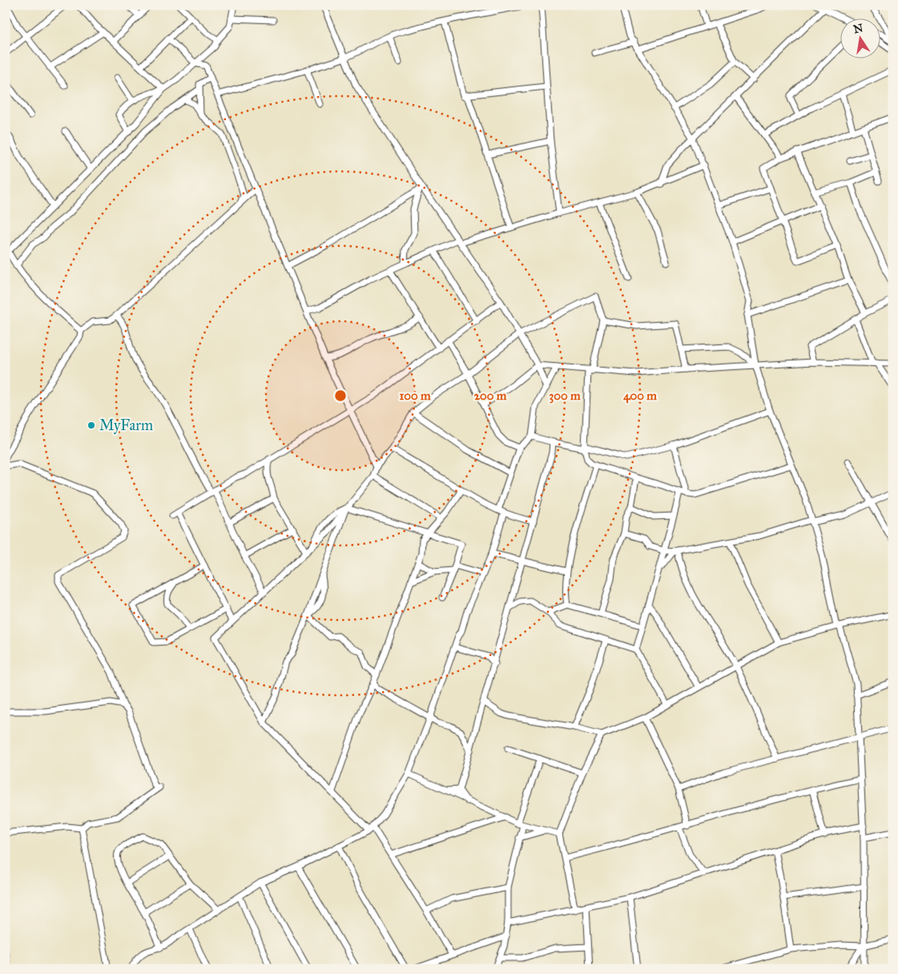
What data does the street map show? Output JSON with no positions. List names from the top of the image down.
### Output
{
  "places": ["MyFarm"],
  "north": "top",
  "rings": [
    "100 m",
    "200 m",
    "300 m",
    "400 m"
  ]
}
